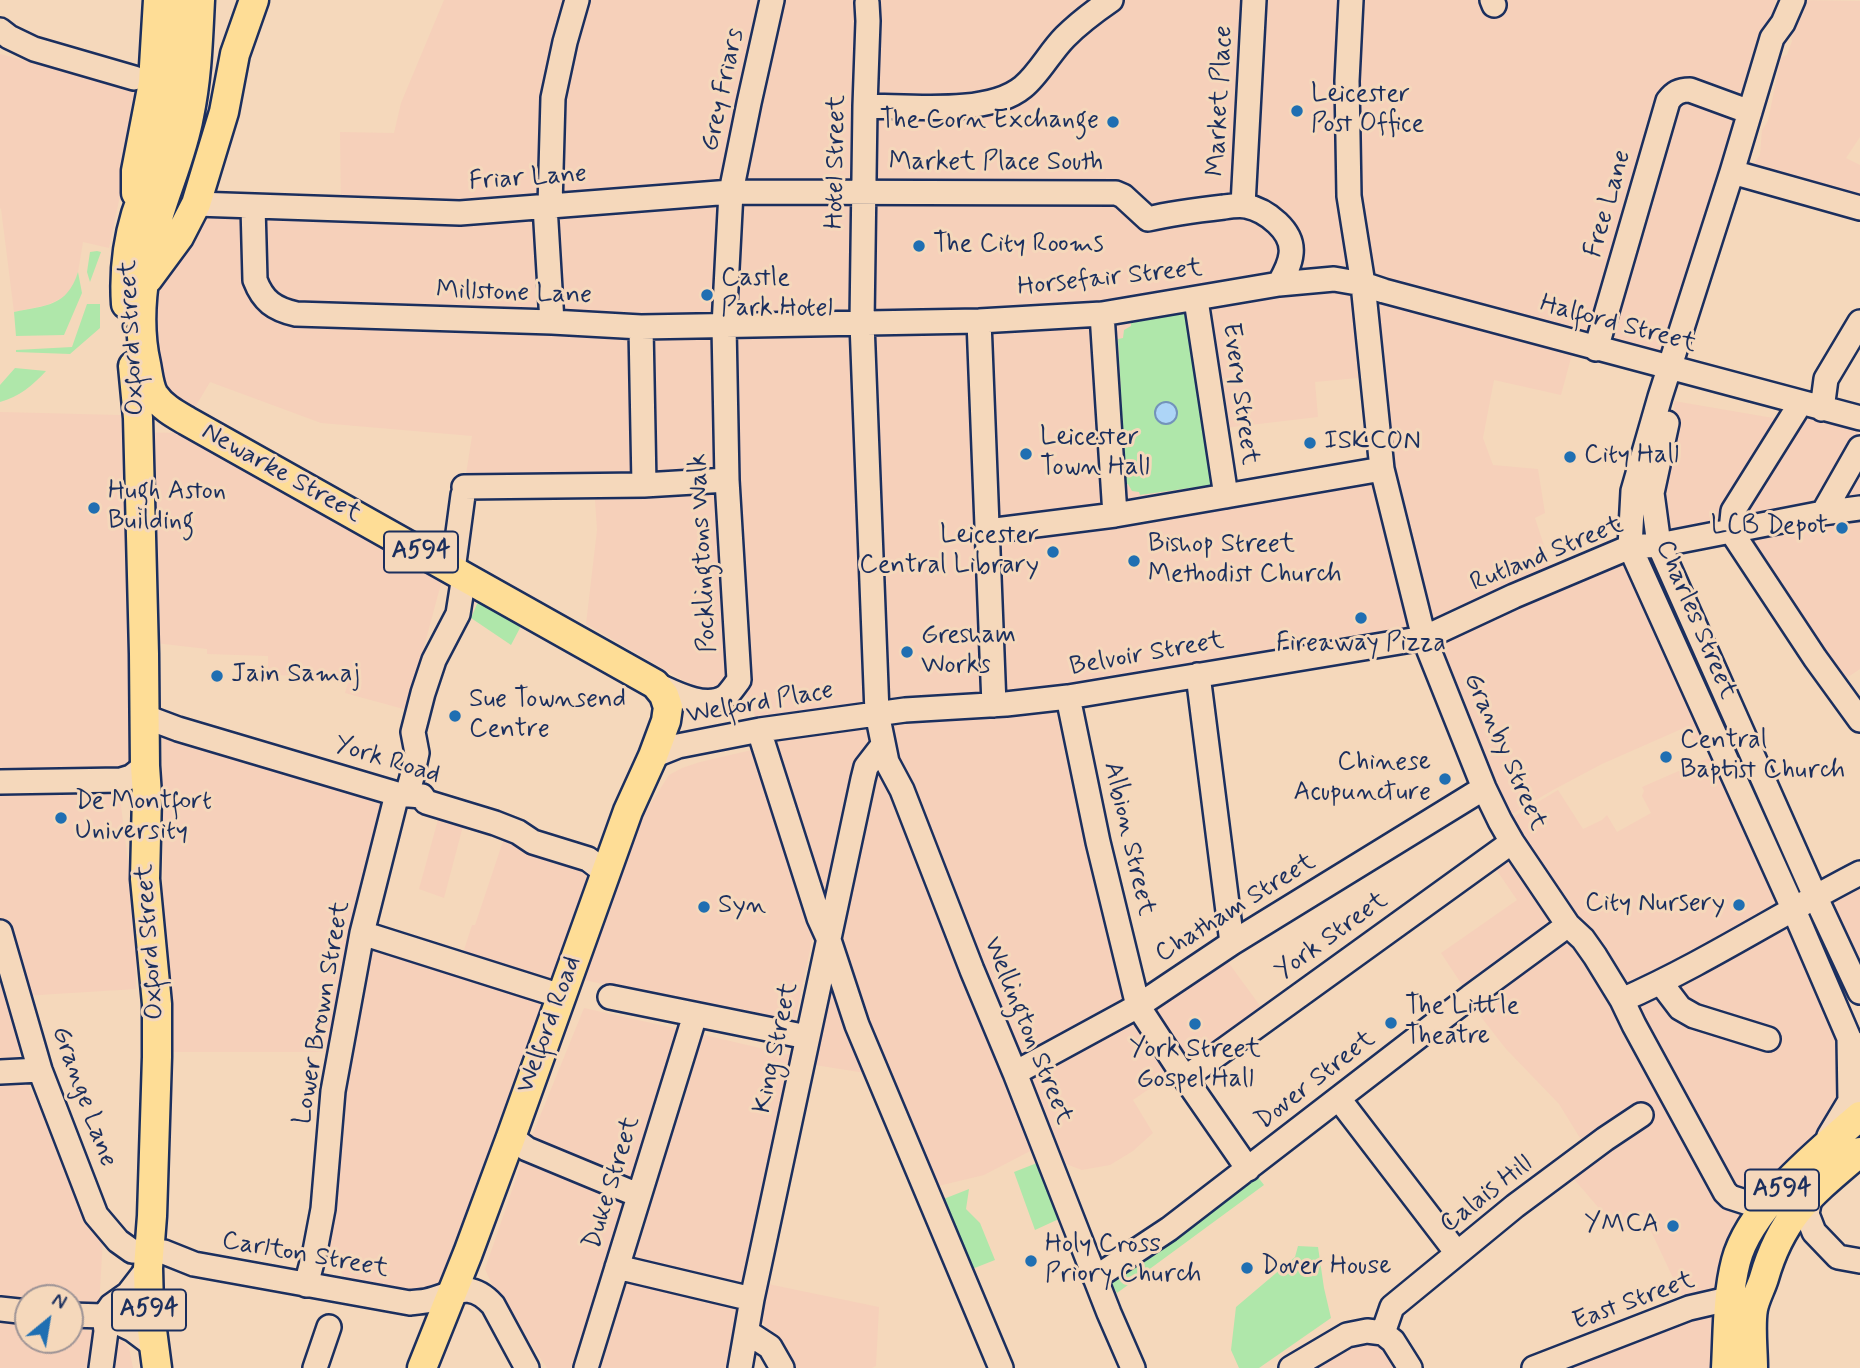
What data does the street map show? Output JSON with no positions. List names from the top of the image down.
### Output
{
  "streets": {
    "main road": [
      "Oxford Street",
      "Newarke Street",
      "A594",
      "Welford Road"
    ],
    "street": [
      "Grey Friars",
      "Market Place",
      "Hotel Street",
      "Market Place South",
      "Friar Lane",
      "Free Lane",
      "Horsefair Street",
      "Millstone Lane",
      "Halford Street",
      "Every Street",
      "Pocklingtons Walk",
      "Rutland Street",
      "Charles Street",
      "Belvoir Street",
      "Welford Place",
      "Granby Street",
      "York Road",
      "Albion Street",
      "Chatham Street",
      "York Street",
      "Lower Brown Street",
      "Wellington Street",
      "King Street",
      "Dover Street",
      "Grange Lane",
      "Duke Street",
      "Calais Hill",
      "Carlton Street",
      "East Street"
    ]
  },
  "crossings": [
    ["Grey Friars", "Friar Lane"],
    ["Grey Friars", "Millstone Lane"],
    ["Grey Friars", "Pocklingtons Walk"],
    ["Market Place", "Market Place South"],
    ["Hotel Street", "Market Place South"],
    ["Hotel Street", "Friar Lane"],
    ["Hotel Street", "Horsefair Street"],
    ["Hotel Street", "Millstone Lane"],
    ["Hotel Street", "Belvoir Street"],
    ["Hotel Street", "Welford Place"],
    ["Hotel Street", "Wellington Street"],
    ["Market Place South", "Friar Lane"],
    ["Friar Lane", "Millstone Lane"],
    ["Free Lane", "Halford Street"],
    ["Free Lane", "Charles Street"],
    ["Horsefair Street", "Millstone Lane"],
    ["Horsefair Street", "Halford Street"],
    ["Horsefair Street", "Every Street"],
    ["Horsefair Street", "Granby Street"],
    ["Millstone Lane", "Pocklingtons Walk"],
    ["Halford Street", "Charles Street"],
    ["Halford Street", "Granby Street"],
    ["Oxford Street", "Newarke Street"],
    ["Oxford Street", "A594"],
    ["Oxford Street", "York Road"],
    ["Oxford Street", "Grange Lane"],
    ["Oxford Street", "Carlton Street"],
    ["Newarke Street", "A594"],
    ["Newarke Street", "Pocklingtons Walk"],
    ["Newarke Street", "Lower Brown Street"],
    ["Newarke Street", "Welford Road"],
    ["A594", "Charles Street"],
    ["A594", "Granby Street"],
    ["A594", "Grange Lane"],
    ["A594", "Carlton Street"],
    ["A594", "East Street"],
    ["Pocklingtons Walk", "Welford Road"],
    ["Rutland Street", "Charles Street"],
    ["Rutland Street", "Belvoir Street"],
    ["Rutland Street", "Granby Street"],
    ["Belvoir Street", "Welford Place"],
    ["Belvoir Street", "Granby Street"],
    ["Belvoir Street", "Albion Street"],
    ["Belvoir Street", "Wellington Street"],
    ["Welford Place", "Welford Road"],
    ["Welford Place", "Wellington Street"],
    ["Granby Street", "Chatham Street"],
    ["Granby Street", "York Street"],
    ["Granby Street", "Dover Street"],
    ["York Road", "Lower Brown Street"],
    ["York Road", "Welford Road"],
    ["Albion Street", "Chatham Street"],
    ["Albion Street", "York Street"],
    ["Albion Street", "Dover Street"],
    ["Chatham Street", "Wellington Street"],
    ["Lower Brown Street", "Carlton Street"],
    ["Welford Road", "Carlton Street"],
    ["Wellington Street", "King Street"],
    ["Wellington Street", "Dover Street"],
    ["Grange Lane", "Carlton Street"]
  ],
  "places": [
    "Leicester Post Office",
    "The Corn Exchange",
    "The City Rooms",
    "Castle Park Hotel",
    "ISKCON",
    "Leicester Town Hall",
    "City Hall",
    "Hugh Aston Building",
    "LCB Depot",
    "Leicester Central Library",
    "Bishop Street Methodist Church",
    "Fireaway Pizza",
    "Gresham Works",
    "Jain Samaj",
    "Sue Townsend Centre",
    "Central Baptist Church",
    "Chinese Acupuncture",
    "De Montfort University",
    "City Nursery",
    "Syn",
    "The Little Theatre",
    "York Street Gospel Hall",
    "YMCA",
    "Holy Cross Priory Church",
    "Dover House"
  ],
  "north": "top right"
}
